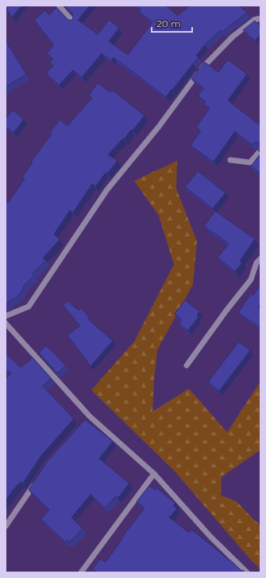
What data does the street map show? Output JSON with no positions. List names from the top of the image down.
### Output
{
  "scale_bar": "20 m"
}
